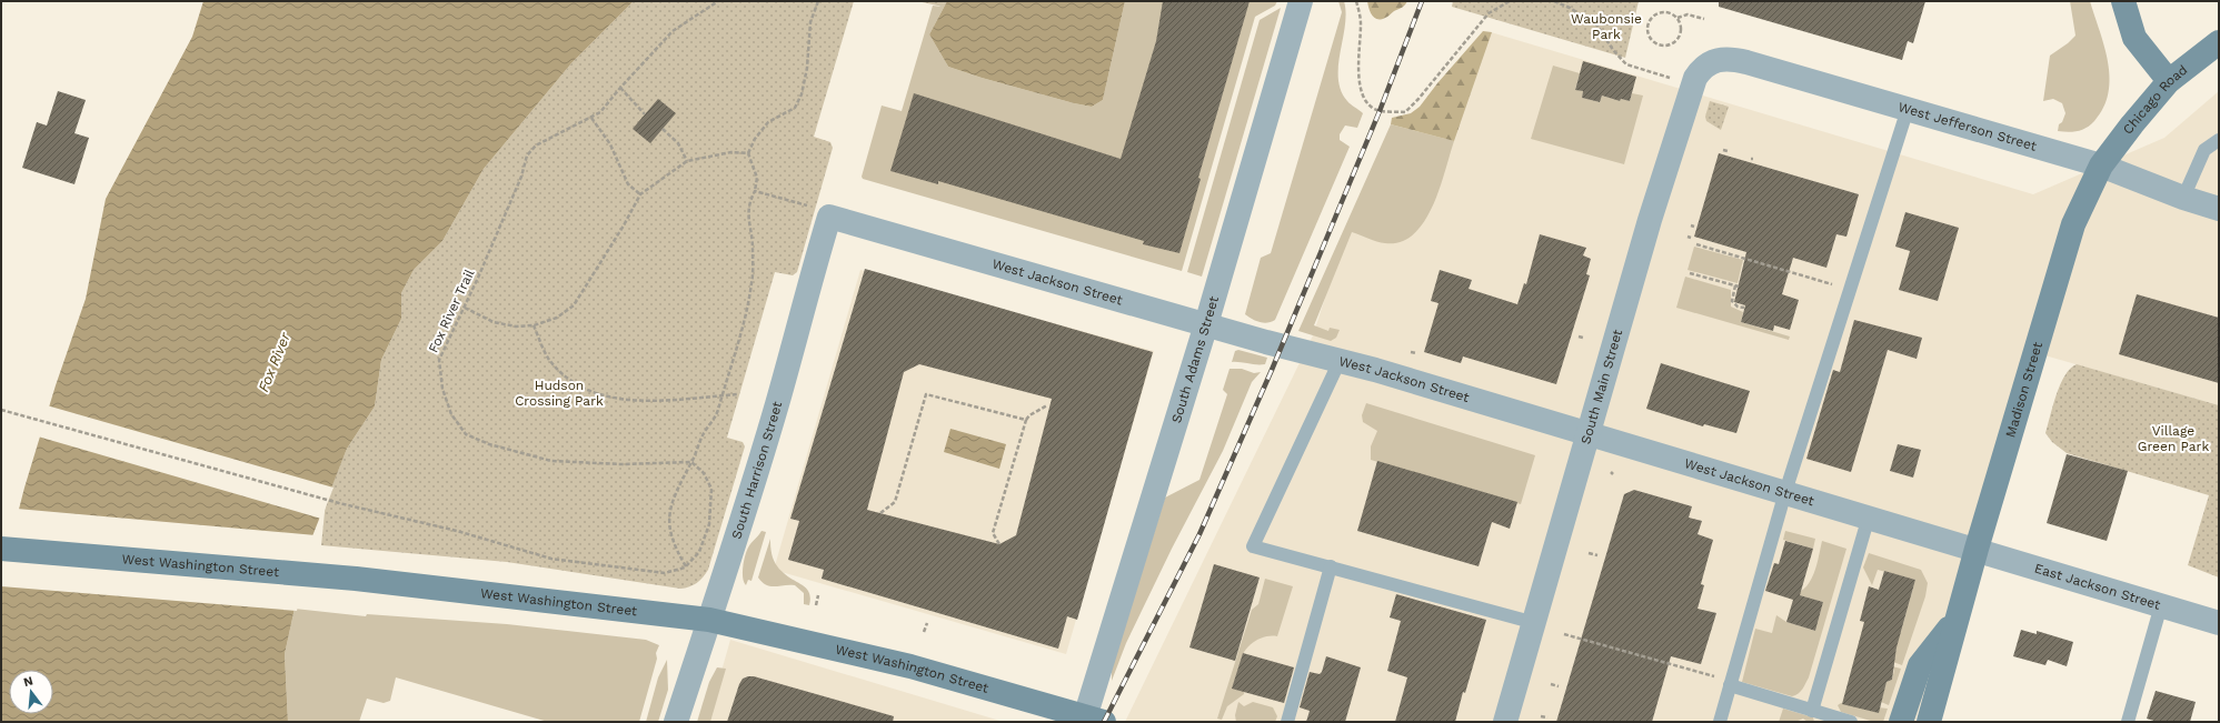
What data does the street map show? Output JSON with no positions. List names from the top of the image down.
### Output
{
  "streets": {
    "main road": ["Chicago Road", "Madison Street", "West Washington Street"],
    "street": [
      "West Jefferson Street",
      "West Jackson Street",
      "South Adams Street",
      "South Main Street",
      "South Harrison Street",
      "East Jackson Street"
    ],
    "path": ["Fox River Trail"]
  },
  "crossings": [
    ["Chicago Road", "West Jefferson Street"],
    ["Chicago Road", "Madison Street"],
    ["West Jefferson Street", "South Main Street"],
    ["West Jefferson Street", "Madison Street"],
    ["West Jackson Street", "South Adams Street"],
    ["West Jackson Street", "South Main Street"],
    ["West Jackson Street", "Madison Street"],
    ["West Jackson Street", "South Harrison Street"],
    ["West Jackson Street", "East Jackson Street"],
    ["South Adams Street", "West Washington Street"],
    ["Madison Street", "East Jackson Street"],
    ["South Harrison Street", "West Washington Street"]
  ],
  "water": ["Fox River"],
  "parks": ["Waubonsie Park", "Hudson Crossing Park", "Village Green Park"],
  "north": "top"
}
